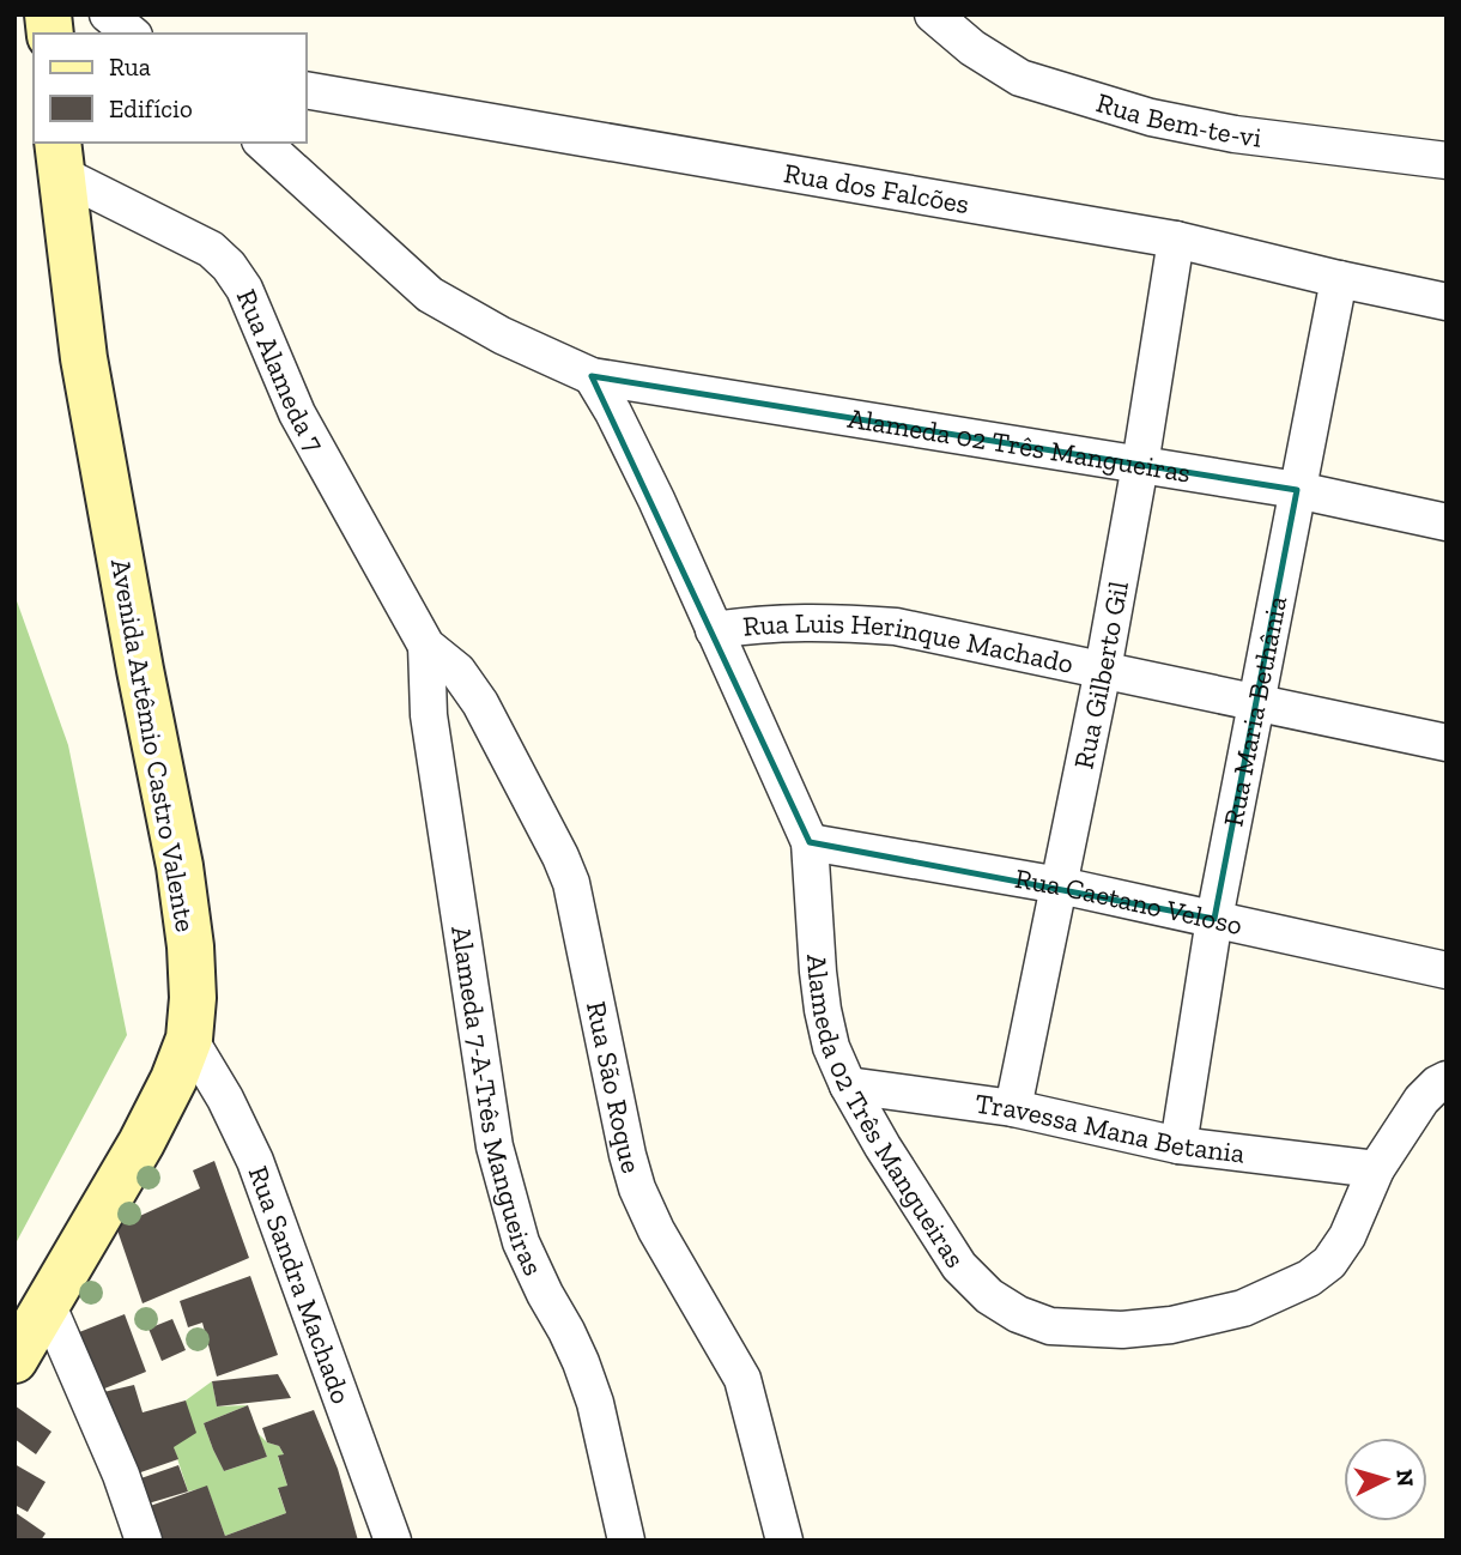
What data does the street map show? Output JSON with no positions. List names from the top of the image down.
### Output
{
  "streets": {
    "main road": ["Avenida Artêmio Castro Valente"],
    "street": [
      "Rua Bem-te-vi",
      "Rua dos Falcões",
      "Rua Alameda 7",
      "Alameda 02 Três Mangueiras",
      "Rua Luis Herinque Machado",
      "Rua Gilberto Gil",
      "Rua Maria Bethânia",
      "Rua Caetano Veloso",
      "Rua São Roque",
      "Alameda 7-A-Três Mangueiras",
      "Travessa Mana Betania",
      "Rua Sandra Machado"
    ]
  },
  "crossings": [
    ["Rua dos Falcões", "Rua Gilberto Gil"],
    ["Rua dos Falcões", "Rua Maria Bethânia"],
    ["Rua Alameda 7", "Avenida Artêmio Castro Valente"],
    ["Rua Alameda 7", "Rua São Roque"],
    ["Rua Alameda 7", "Alameda 7-A-Três Mangueiras"],
    ["Alameda 02 Três Mangueiras", "Rua Luis Herinque Machado"],
    ["Alameda 02 Três Mangueiras", "Rua Gilberto Gil"],
    ["Alameda 02 Três Mangueiras", "Rua Maria Bethânia"],
    ["Alameda 02 Três Mangueiras", "Rua Caetano Veloso"],
    ["Alameda 02 Três Mangueiras", "Travessa Mana Betania"],
    ["Rua Luis Herinque Machado", "Rua Gilberto Gil"],
    ["Rua Luis Herinque Machado", "Rua Maria Bethânia"],
    ["Rua Gilberto Gil", "Rua Caetano Veloso"],
    ["Rua Gilberto Gil", "Travessa Mana Betania"],
    ["Rua Maria Bethânia", "Rua Caetano Veloso"],
    ["Rua Maria Bethânia", "Travessa Mana Betania"],
    ["Avenida Artêmio Castro Valente", "Rua Sandra Machado"],
    ["Rua São Roque", "Alameda 7-A-Três Mangueiras"]
  ],
  "legend": ["Rua", "Edifício"],
  "north": "right"
}
